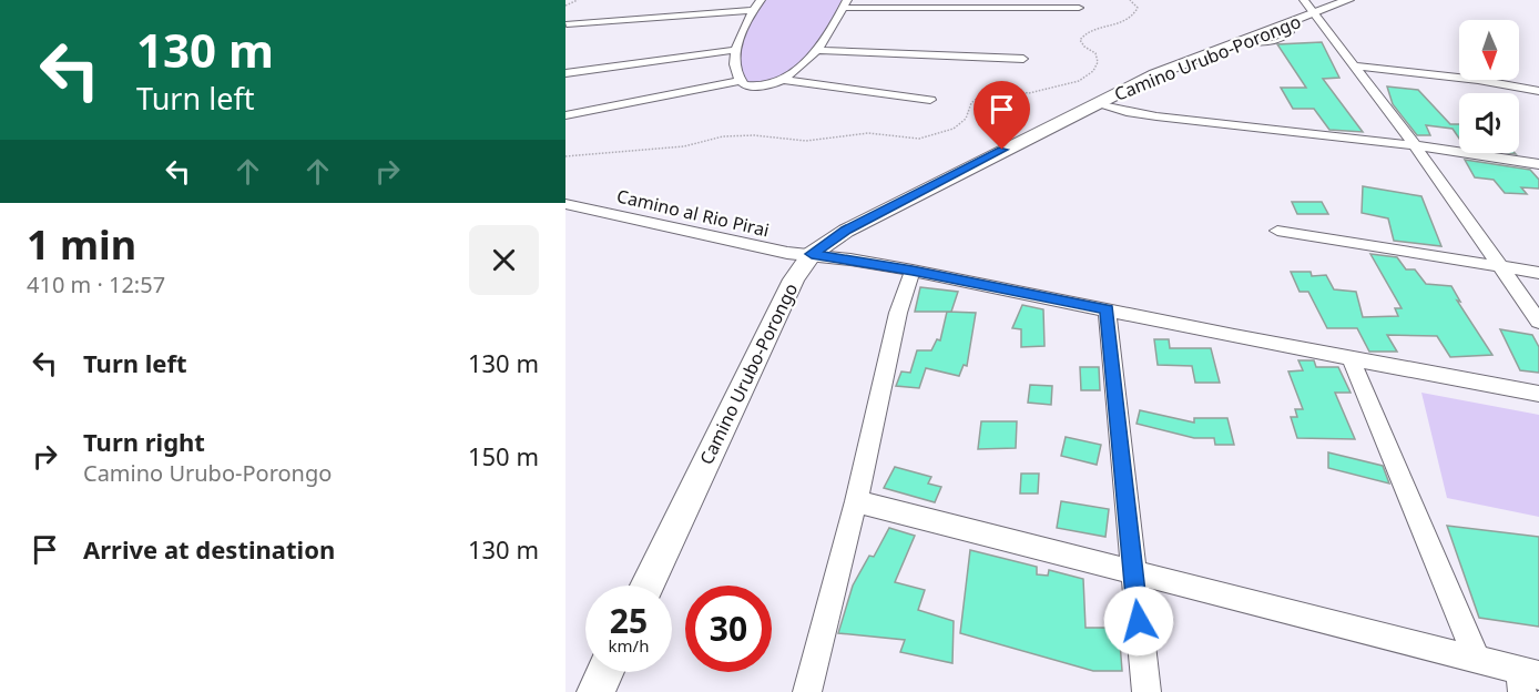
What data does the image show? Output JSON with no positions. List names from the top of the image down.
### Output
{
  "streets": {
    "main road": ["Camino Urubo-Porongo"],
    "street": ["Camino al Rio Pirai"]
  },
  "crossings": [
    ["Camino Urubo-Porongo", "Camino al Rio Pirai"]
  ],
  "north": "bottom",
  "page": {
    "turn": ["130 m", "Turn left"],
    "heading": ["1 min", "410 m · 12:57"],
    "list": [
      {
        "name": "Turn left",
        "value": "130 m"
      },
      {
        "name": "Turn right",
        "note": "Camino Urubo-Porongo",
        "value": "150 m"
      },
      {
        "name": "Arrive at destination",
        "value": "130 m"
      }
    ],
    "speed": "25 km/h",
    "limit": "30"
  }
}
